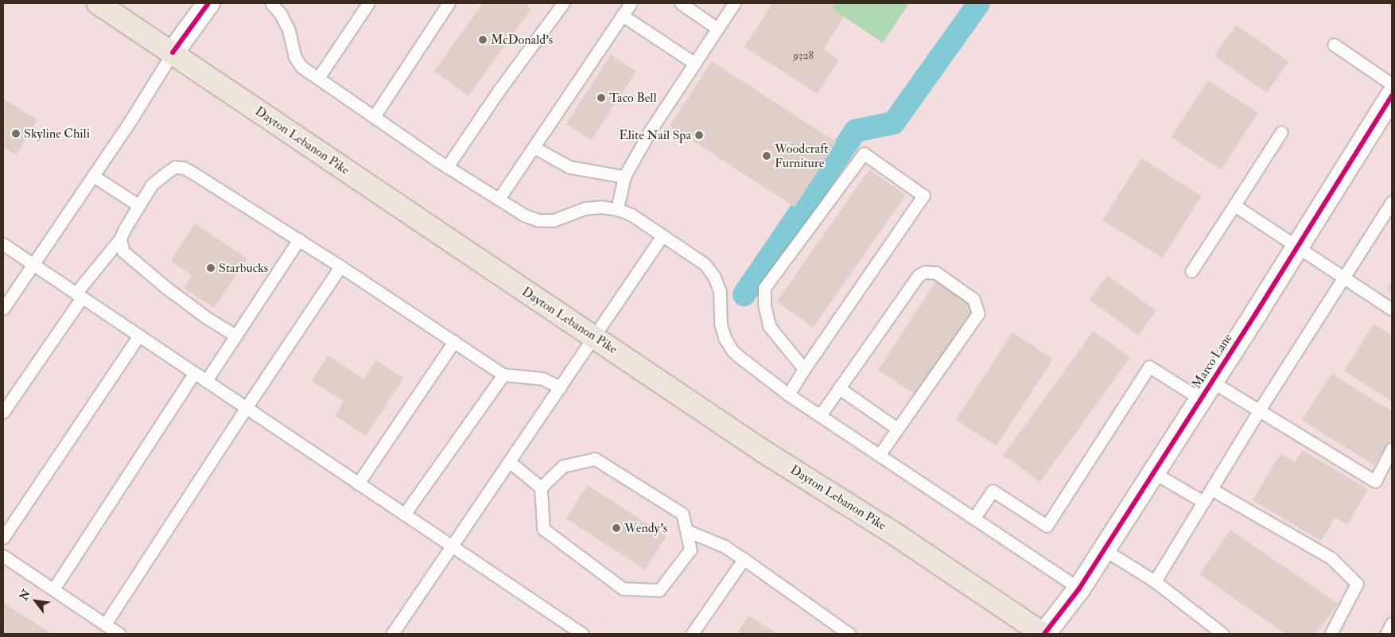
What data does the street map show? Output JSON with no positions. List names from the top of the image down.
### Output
{
  "streets": {
    "main road": ["Dayton Lebanon Pike"],
    "street": ["Marco Lane"]
  },
  "crossings": [
    ["Dayton Lebanon Pike", "Marco Lane"]
  ],
  "places": [
    "McDonald's",
    "Taco Bell",
    "Skyline Chili",
    "Elite Nail Spa",
    "Woodcraft Furniture",
    "Starbucks",
    "Wendy's"
  ],
  "house_numbers": ["9328"],
  "north": "top left"
}
